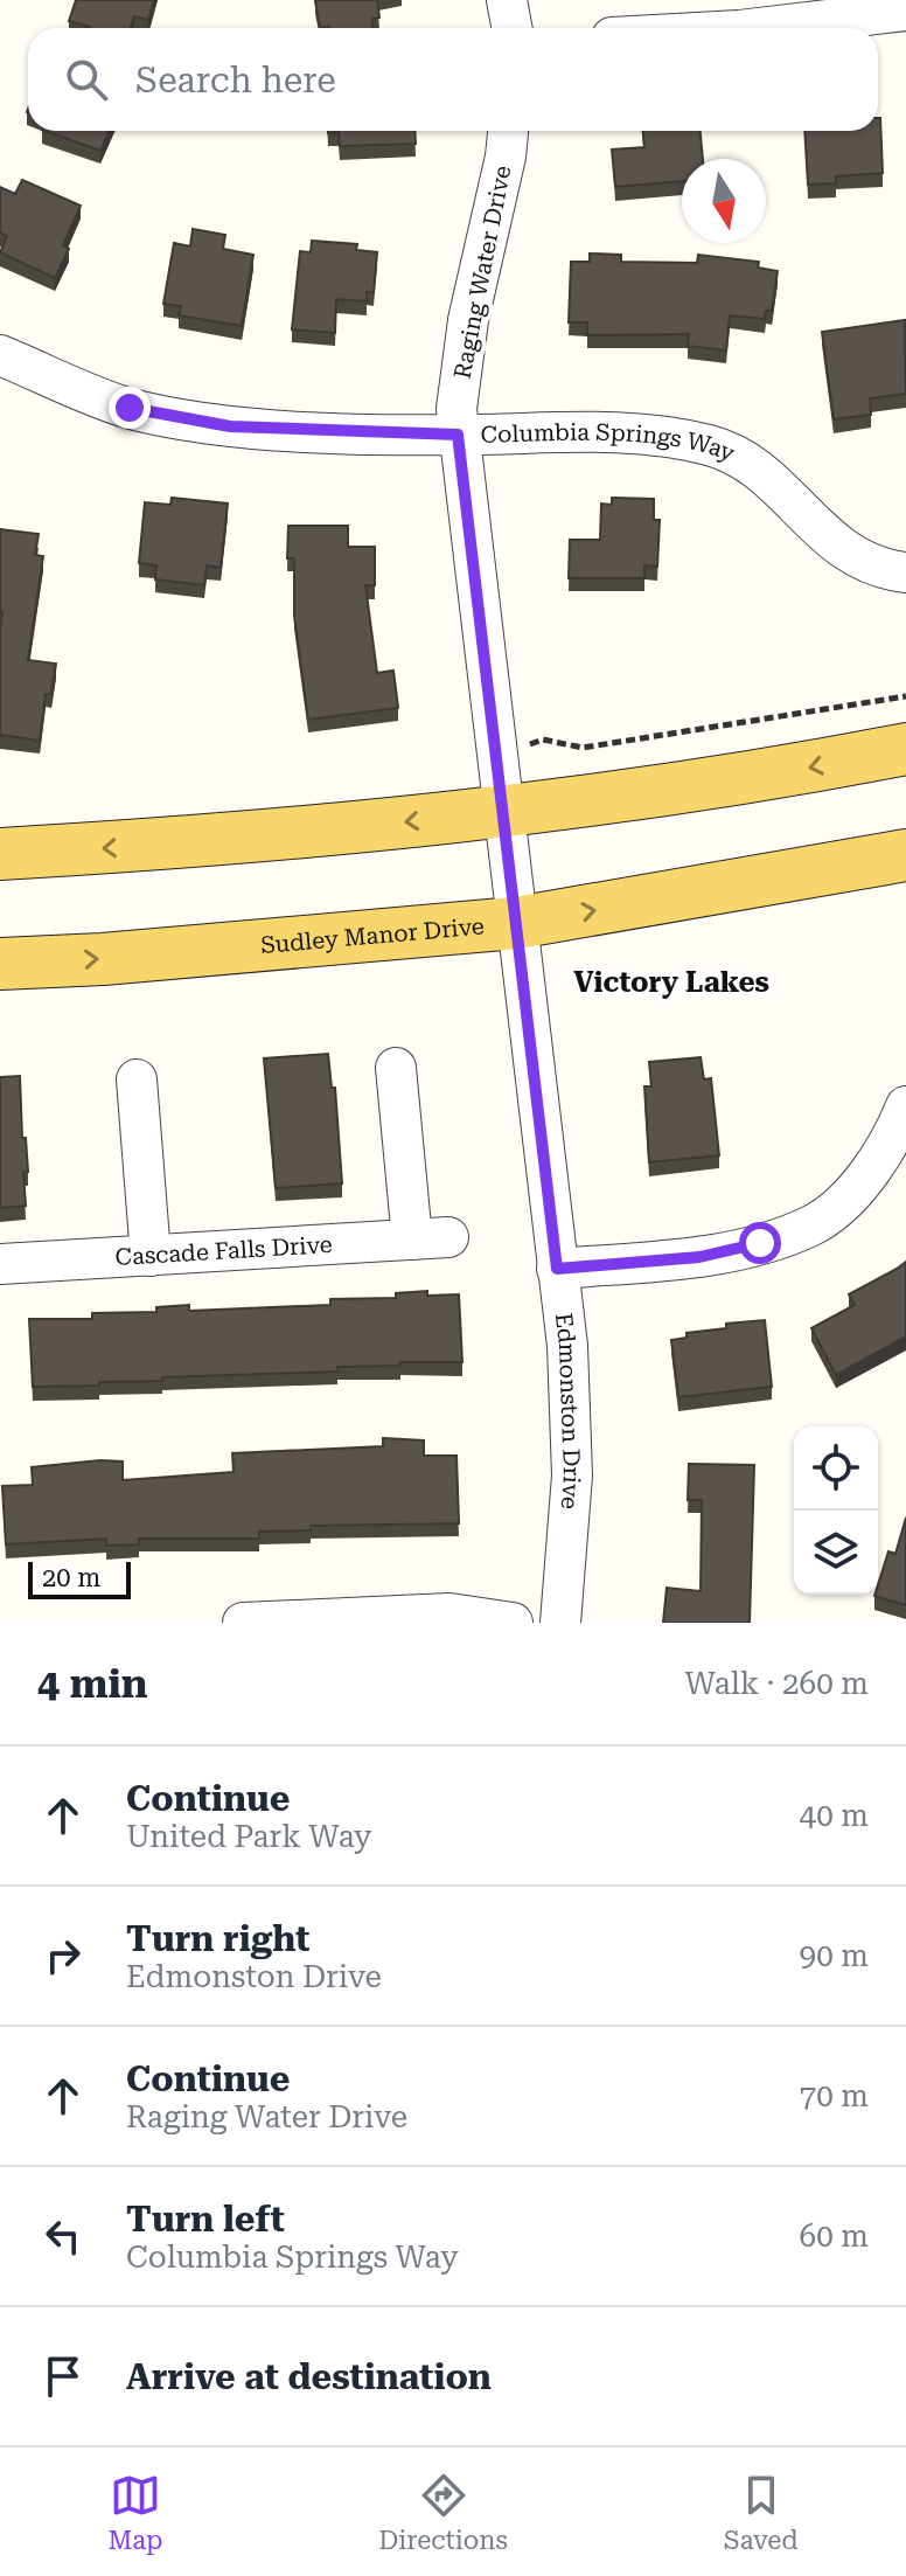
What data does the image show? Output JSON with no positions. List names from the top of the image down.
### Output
{
  "streets": {
    "main road": ["Sudley Manor Drive"],
    "street": [
      "Raging Water Drive",
      "Columbia Springs Way",
      "Cascade Falls Drive",
      "Edmonston Drive"
    ]
  },
  "crossings": [
    ["Raging Water Drive", "Columbia Springs Way"],
    ["Raging Water Drive", "Edmonston Drive"],
    ["Sudley Manor Drive", "Edmonston Drive"]
  ],
  "districts": ["Victory Lakes"],
  "scale_bar": "20 m",
  "north": "bottom",
  "page": {
    "search": "Search here",
    "scale": "20 m",
    "heading": ["4 min", "Walk · 260 m"],
    "list": [
      ["Continue", "United Park Way", "40 m"],
      ["Turn right", "Edmonston Drive", "90 m"],
      ["Continue", "Raging Water Drive", "70 m"],
      ["Turn left", "Columbia Springs Way", "60 m"],
      "Arrive at destination"
    ],
    "nav": ["Map", "Directions", "Saved"]
  }
}
